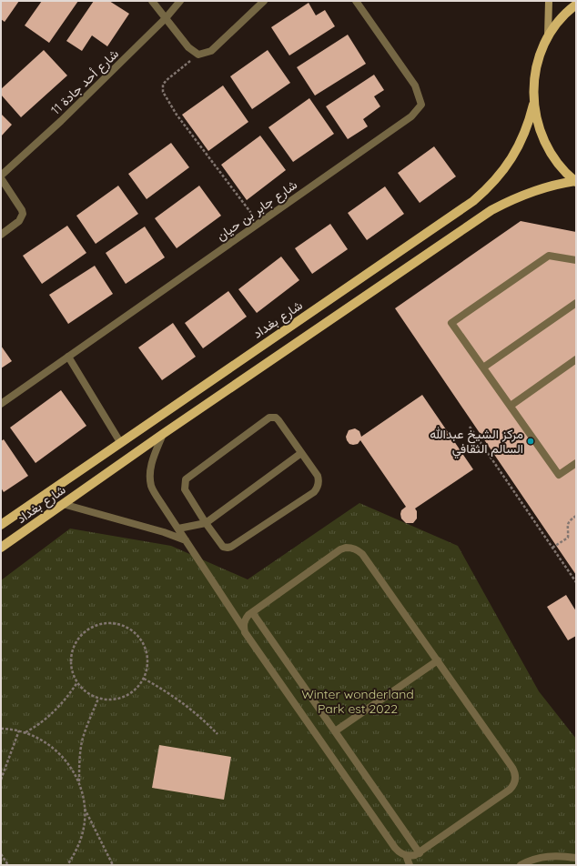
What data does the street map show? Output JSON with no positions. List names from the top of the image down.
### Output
{
  "streets": {
    "main road": ["شارع بغداد"],
    "street": ["شارع أحد جادة 11", "شارع جابر بن حيان"]
  },
  "parks": ["Winter wonderland Park est 2022"],
  "places": ["مركز الشيخ عبدالله السالم الثقافي"]
}
